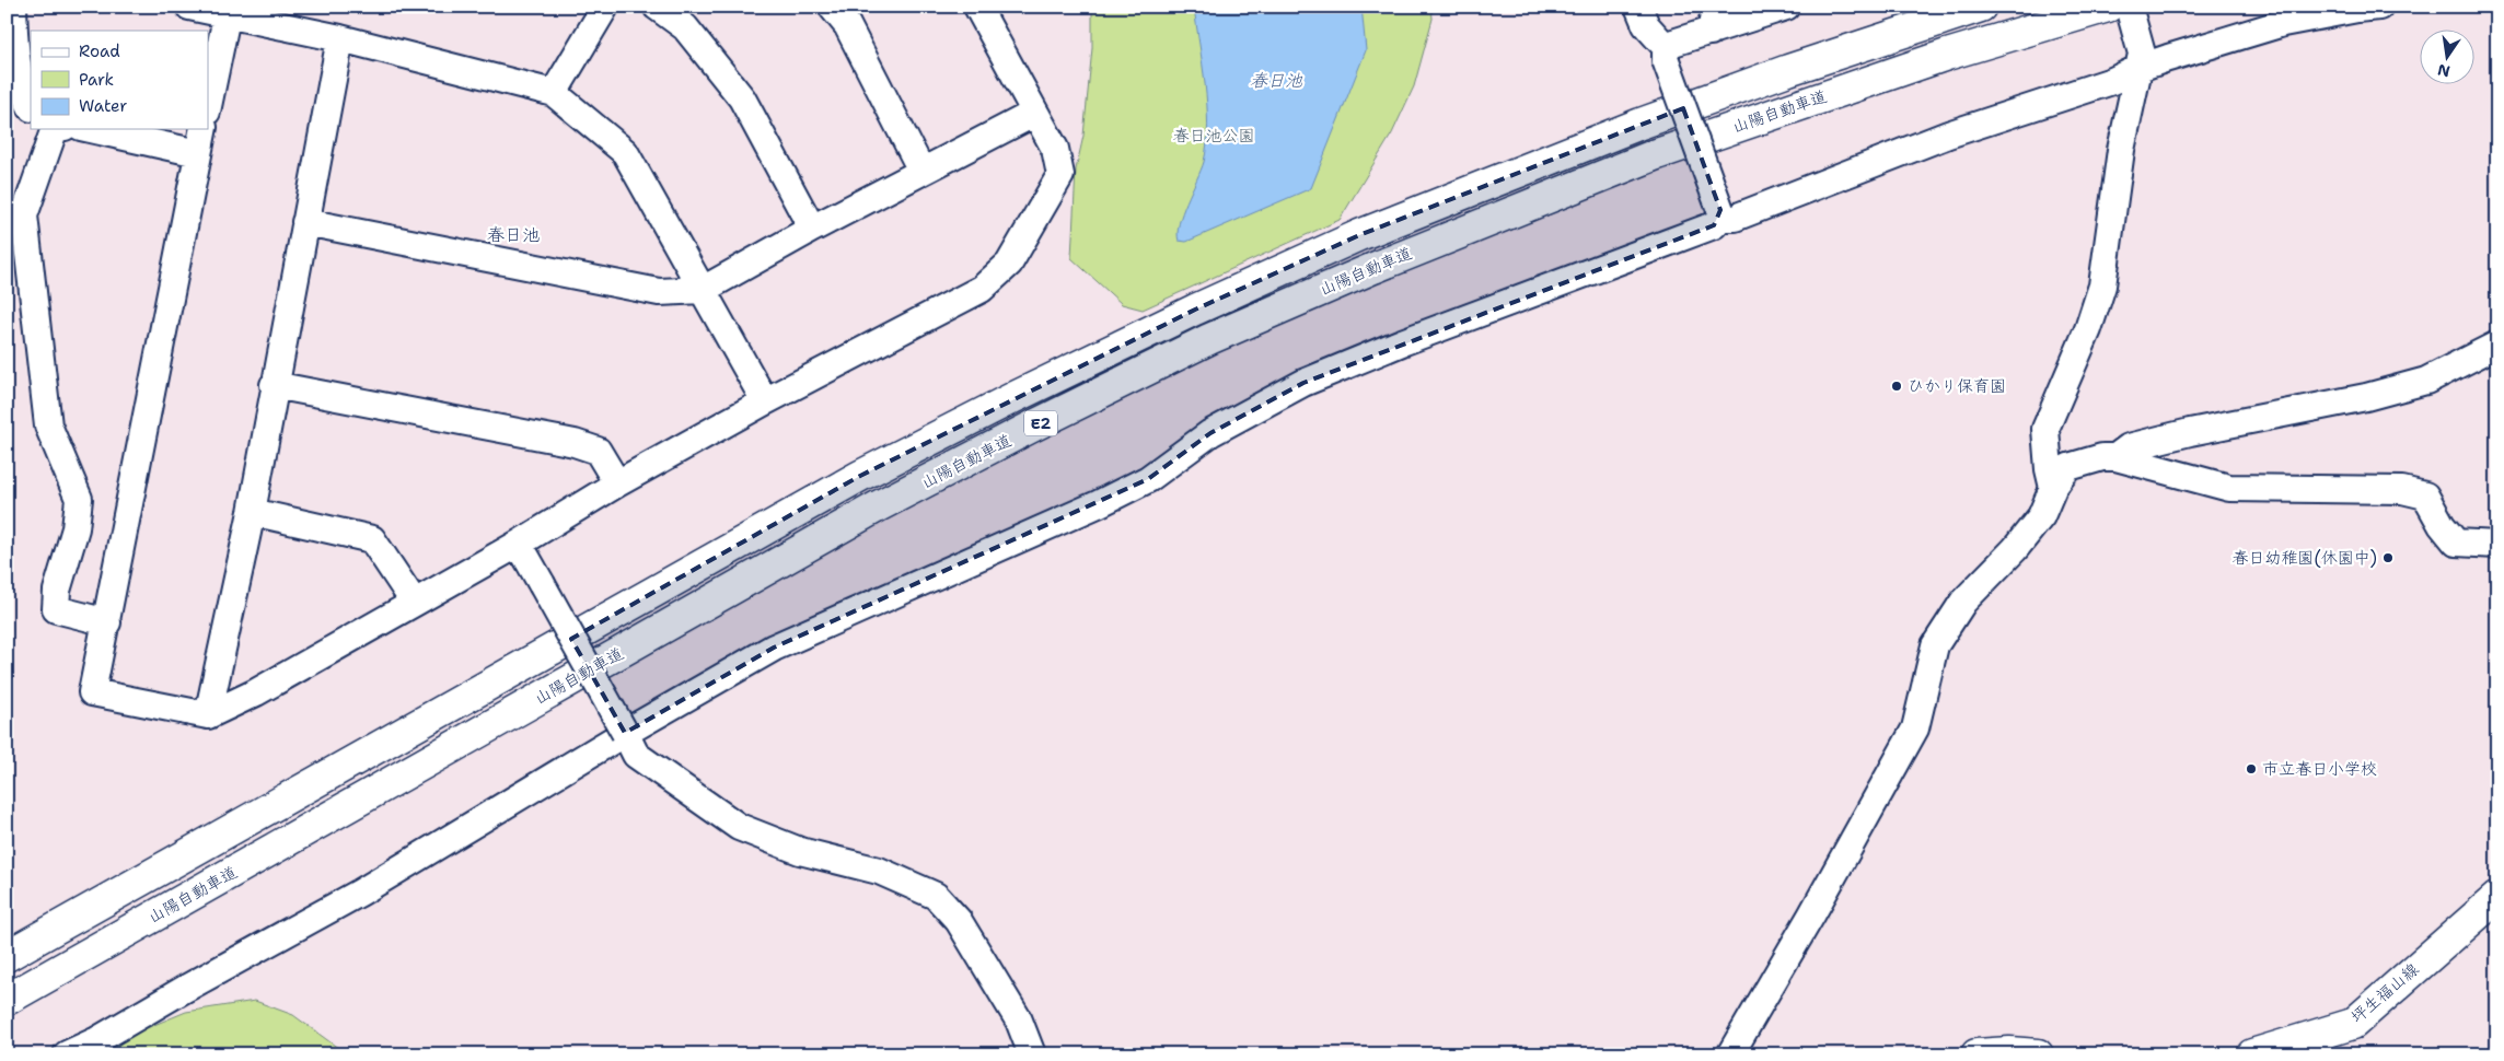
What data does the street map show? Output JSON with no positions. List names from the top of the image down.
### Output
{
  "streets": {
    "main road": ["山陽自動車道", "E2", "坪生福山線"]
  },
  "districts": ["春日池"],
  "water": ["春日池"],
  "parks": ["春日池公園"],
  "places": ["ひかり保育園", "春日幼稚園(休園中)", "市立春日小学校"],
  "legend": ["Road", "Park", "Water"],
  "north": "bottom"
}
